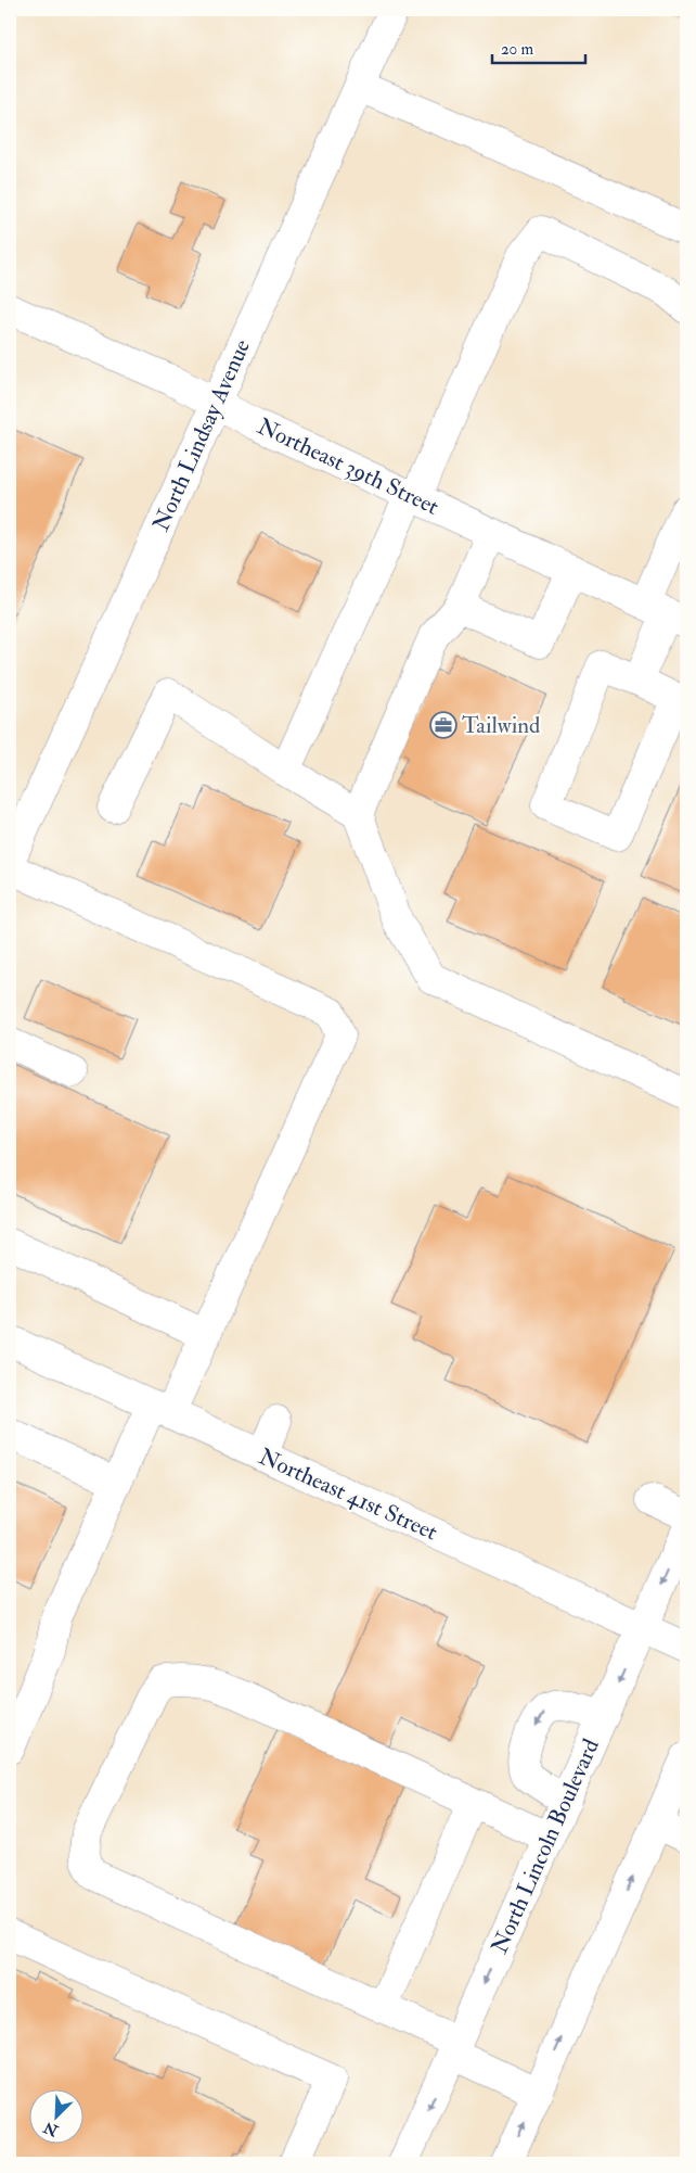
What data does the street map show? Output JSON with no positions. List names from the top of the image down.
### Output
{
  "streets": {
    "street": [
      "North Lindsay Avenue",
      "Northeast 39th Street",
      "Northeast 41st Street",
      "North Lincoln Boulevard"
    ]
  },
  "crossings": [
    ["North Lindsay Avenue", "Northeast 39th Street"],
    ["Northeast 41st Street", "North Lincoln Boulevard"]
  ],
  "places": {
    "office": ["Tailwind"]
  },
  "scale_bar": "20 m",
  "north": "bottom left"
}
